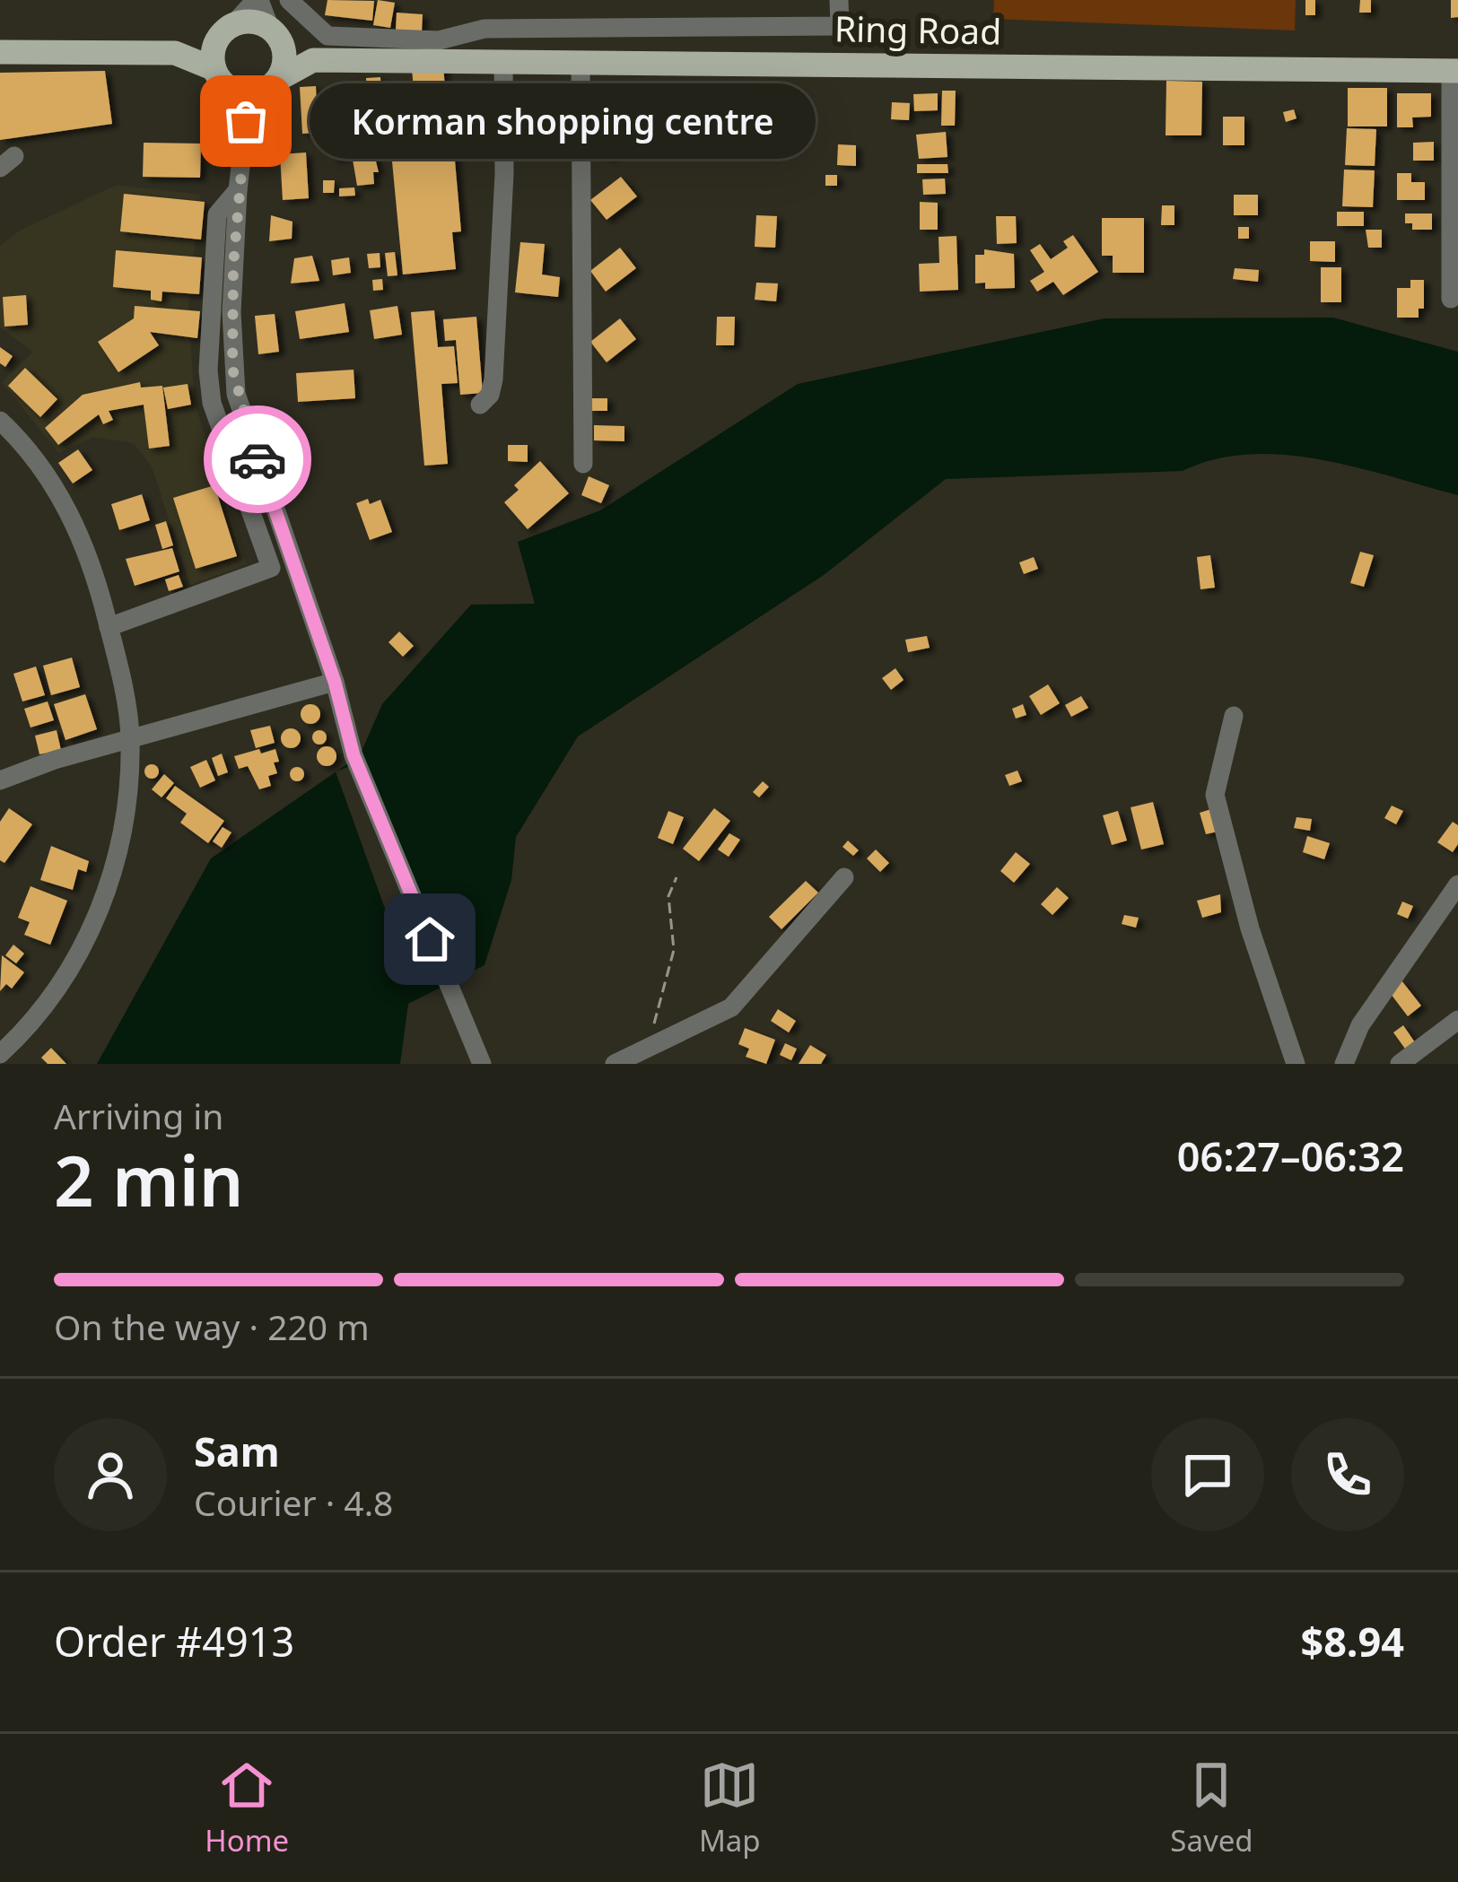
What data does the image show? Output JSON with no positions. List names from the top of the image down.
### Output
{
  "streets": {
    "main road": ["Ring Road"]
  },
  "places": ["Korman shopping centre"],
  "page": {
    "bubble": "Korman shopping centre",
    "heading": ["2 min", "Arriving in", "06:27–06:32"],
    "panel": [
      "Sam",
      "Courier · 4.8",
      "Order #4913",
      "$8.94"
    ],
    "bar": "On the way · 220 m",
    "tabs": ["Home", "Map", "Saved"]
  }
}
